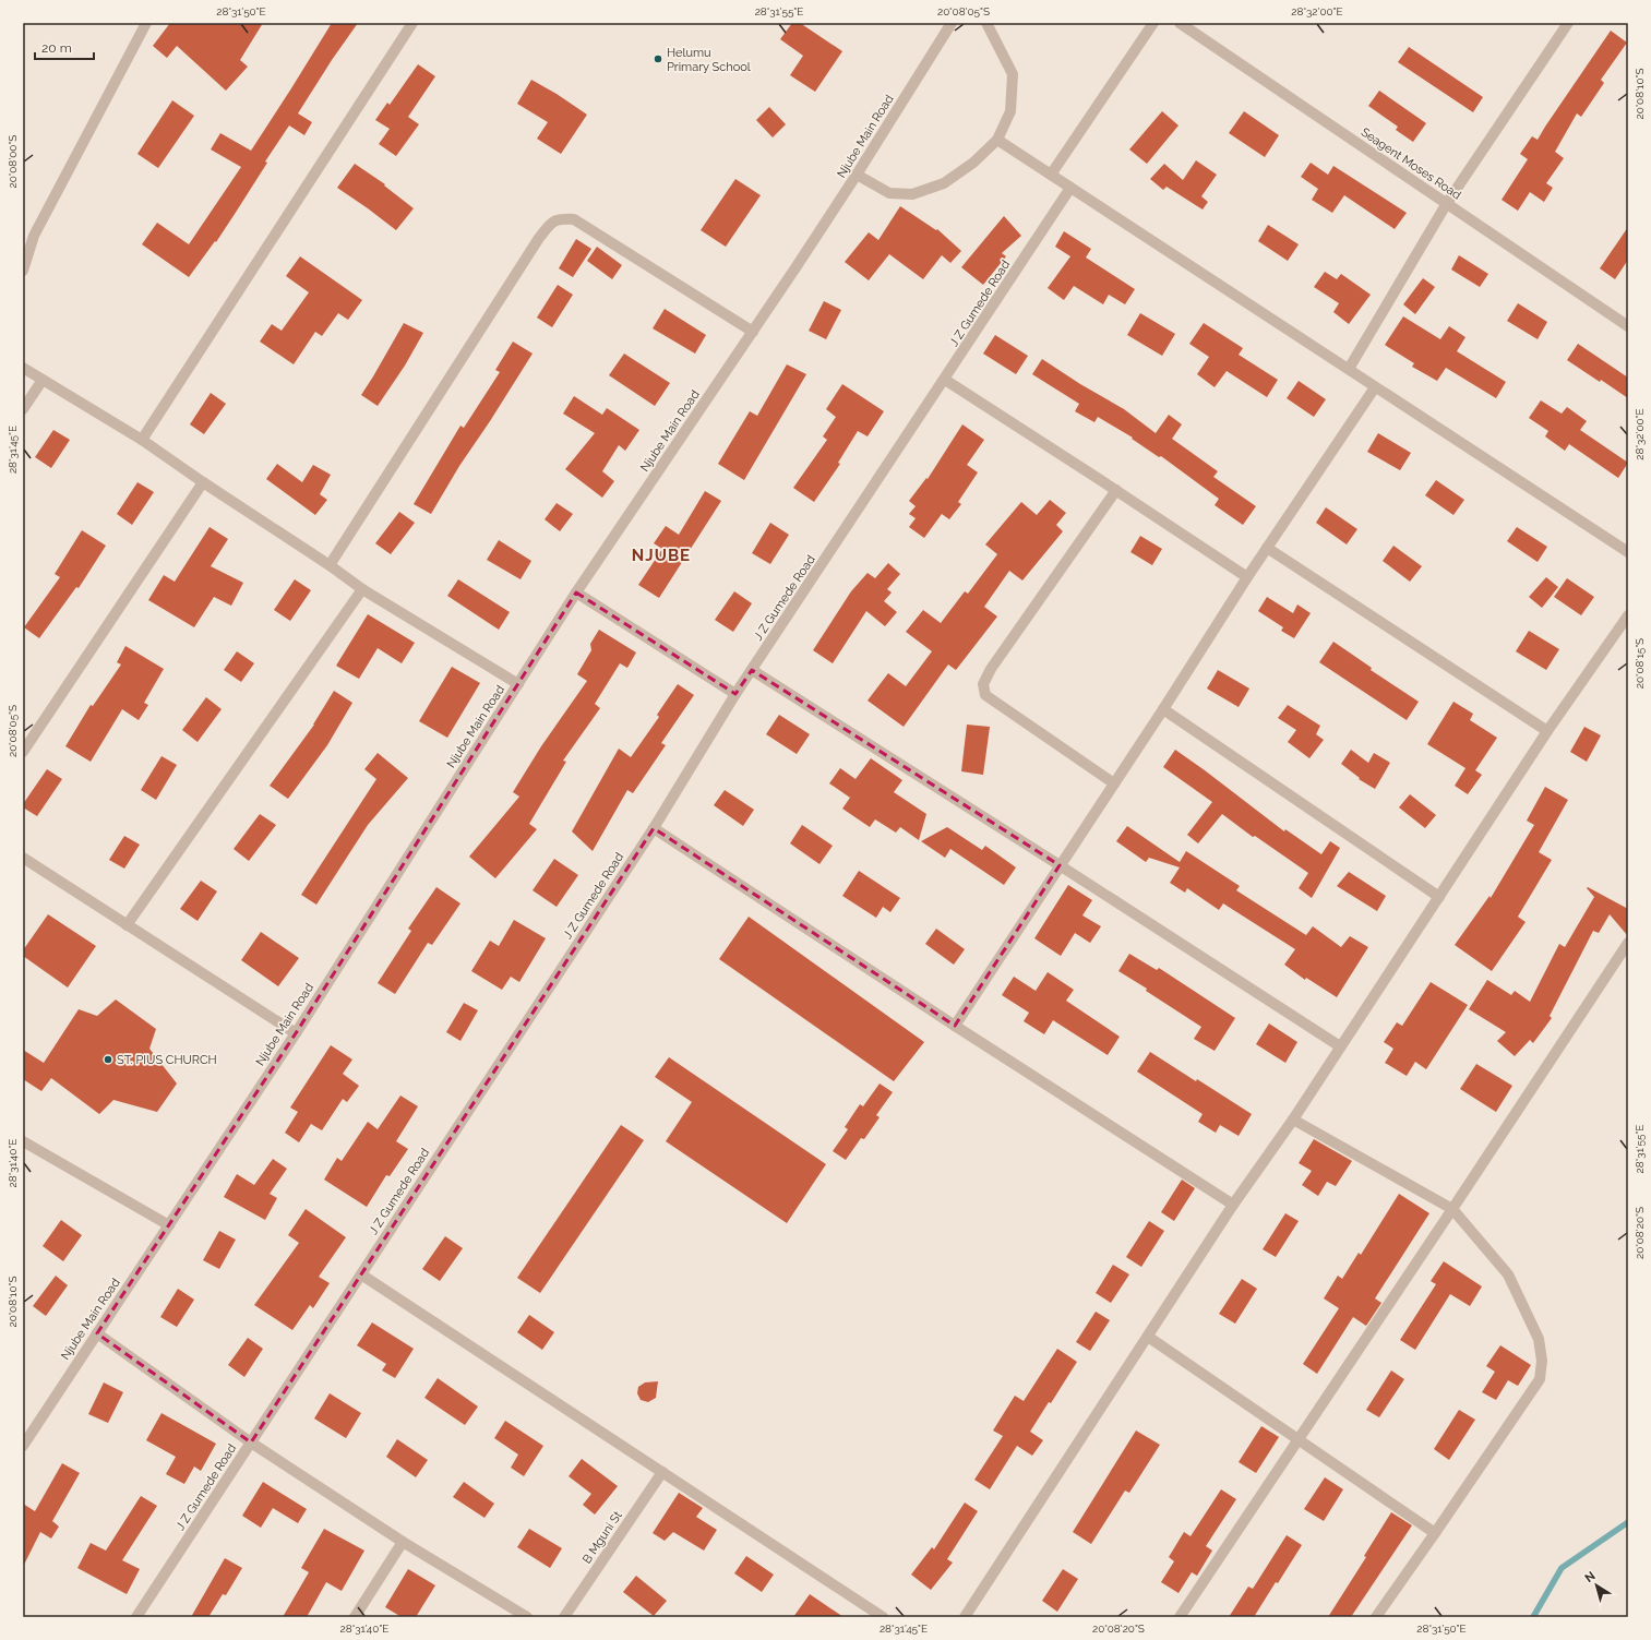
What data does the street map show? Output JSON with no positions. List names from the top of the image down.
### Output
{
  "streets": {
    "street": [
      "Njube Main Road",
      "Seagent Moses Road",
      "J Z Gumede Road",
      "B Mguni St"
    ]
  },
  "districts": ["NJUBE"],
  "places": ["Helumu Primary School", "ST. PIUS CHURCH"],
  "scale_bar": "20 m",
  "north": "top left",
  "coordinates": [
    "28°31'50\"E",
    "28°31'55\"E",
    "20°08'05\"S",
    "28°32'00\"E",
    "20°08'10\"S",
    "20°08'00\"S",
    "28°31'45\"E",
    "20°08'15\"S",
    "28°31'40\"E",
    "20°08'20\"S"
  ]
}
